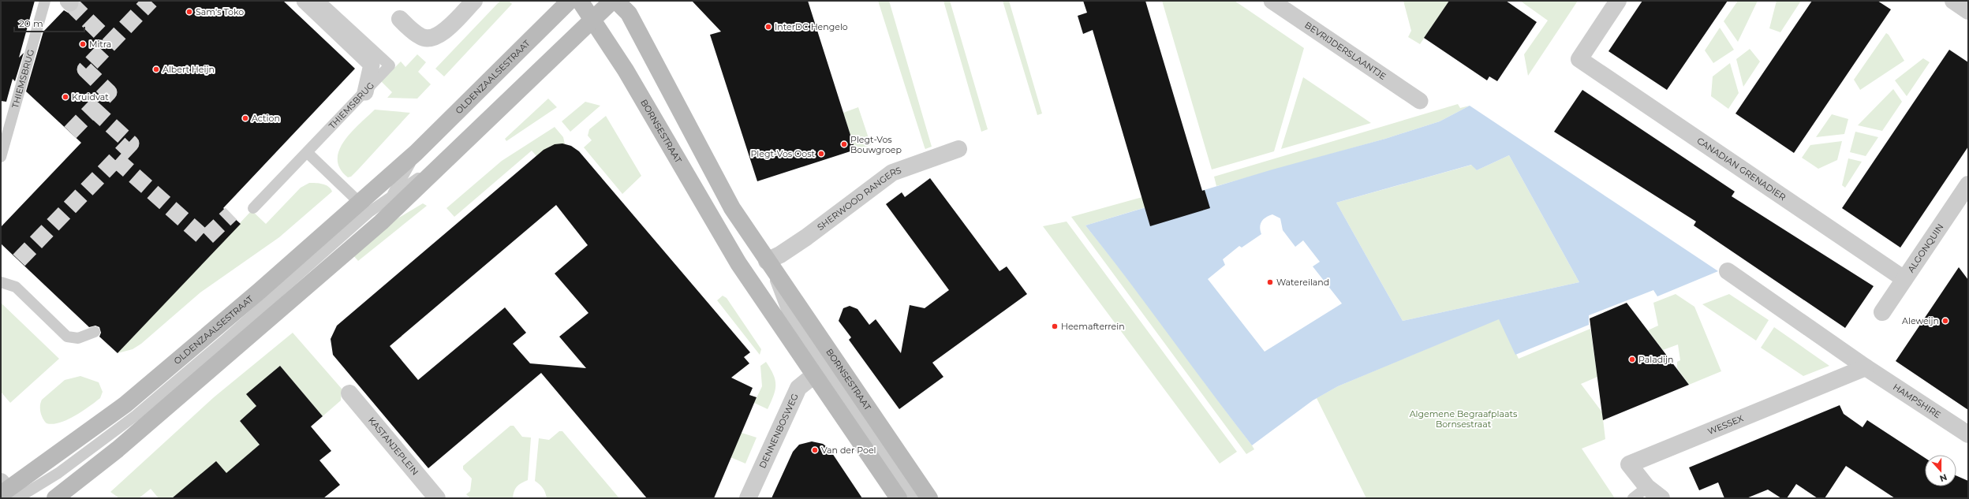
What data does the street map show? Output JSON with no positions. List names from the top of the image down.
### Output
{
  "streets": {
    "main road": ["OLDENZAALSESTRAAT", "BORNSESTRAAT"],
    "street": [
      "BEVRIJDERSLAANTJE",
      "THIEMSBRUG",
      "CANADIAN GRENADIER",
      "SHERWOOD RANGERS",
      "ALGONQUIN",
      "HAMPSHIRE",
      "WESSEX",
      "DENNENBOSWEG",
      "KASTANJEPLEIN"
    ]
  },
  "crossings": [
    ["OLDENZAALSESTRAAT", "BORNSESTRAAT"],
    ["BORNSESTRAAT", "SHERWOOD RANGERS"],
    ["BORNSESTRAAT", "DENNENBOSWEG"],
    ["CANADIAN GRENADIER", "ALGONQUIN"],
    ["HAMPSHIRE", "WESSEX"]
  ],
  "parks": ["Algemene Begraafplaats Bornsestraat"],
  "places": [
    "Sam's Toko",
    "InterDC Hengelo",
    "Mitra",
    "Albert Heijn",
    "Kruidvat",
    "Action",
    "Plegt-Vos Bouwgroep",
    "Plegt-Vos Oost",
    "Watereiland",
    "Aleweijn",
    "Heemafterrein",
    "Paladijn",
    "Van der Poel"
  ],
  "scale_bar": "20 m",
  "north": "bottom"
}
